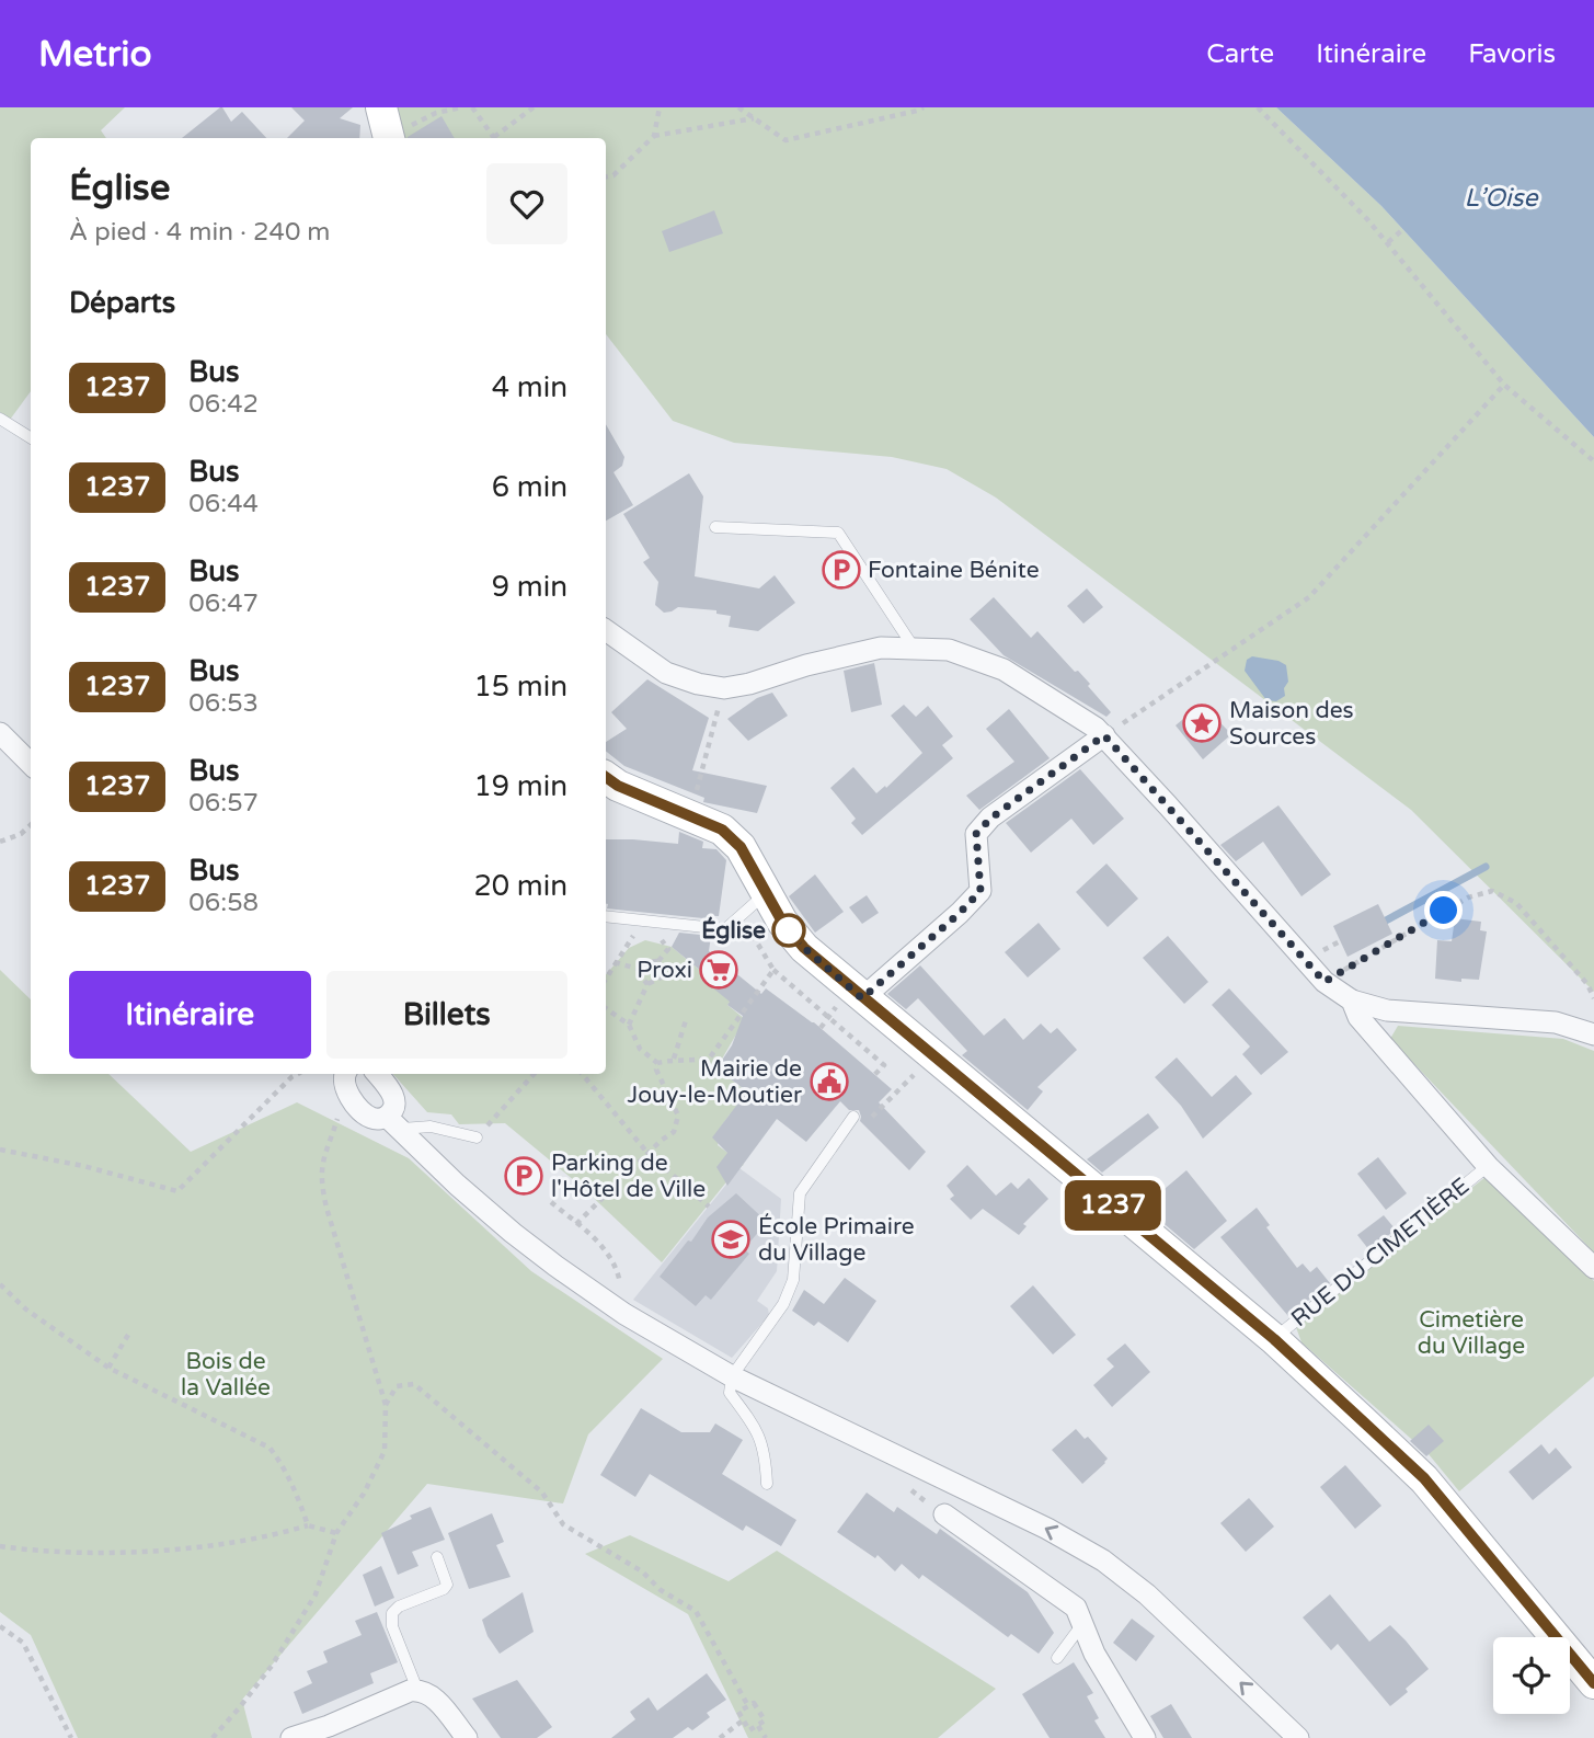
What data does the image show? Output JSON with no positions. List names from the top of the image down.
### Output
{
  "streets": {
    "lane": ["RUE DU CIMETIÈRE"]
  },
  "water": ["L’Oise"],
  "parks": ["Cimetière du Village", "Bois de la Vallée"],
  "places": {
    "parking": ["Fontaine Bénite", "Parking de l'Hôtel de Ville"],
    "place": ["Maison des Sources"],
    "other": ["Église"],
    "supermarket": ["Proxi"],
    "public building": ["Mairie de Jouy-le-Moutier"],
    "school or university": ["École Primaire du Village"]
  },
  "lines": ["bus line 1237"],
  "page": {
    "header": "Metrio",
    "nav": ["Carte", "Itinéraire", "Favoris"],
    "on_map": "1237",
    "heading": [
      ["Église", "À pied · 4 min · 240 m"],
      "Départs"
    ],
    "list": [
      {
        "mark": "1237",
        "name": "Bus",
        "note": "06:42",
        "value": "4 min"
      },
      {
        "mark": "1237",
        "name": "Bus",
        "note": "06:44",
        "value": "6 min"
      },
      {
        "mark": "1237",
        "name": "Bus",
        "note": "06:47",
        "value": "9 min"
      },
      {
        "mark": "1237",
        "name": "Bus",
        "note": "06:53",
        "value": "15 min"
      },
      {
        "mark": "1237",
        "name": "Bus",
        "note": "06:57",
        "value": "19 min"
      },
      {
        "mark": "1237",
        "name": "Bus",
        "note": "06:58",
        "value": "20 min"
      }
    ],
    "buttons": ["Itinéraire", "Billets"]
  }
}
